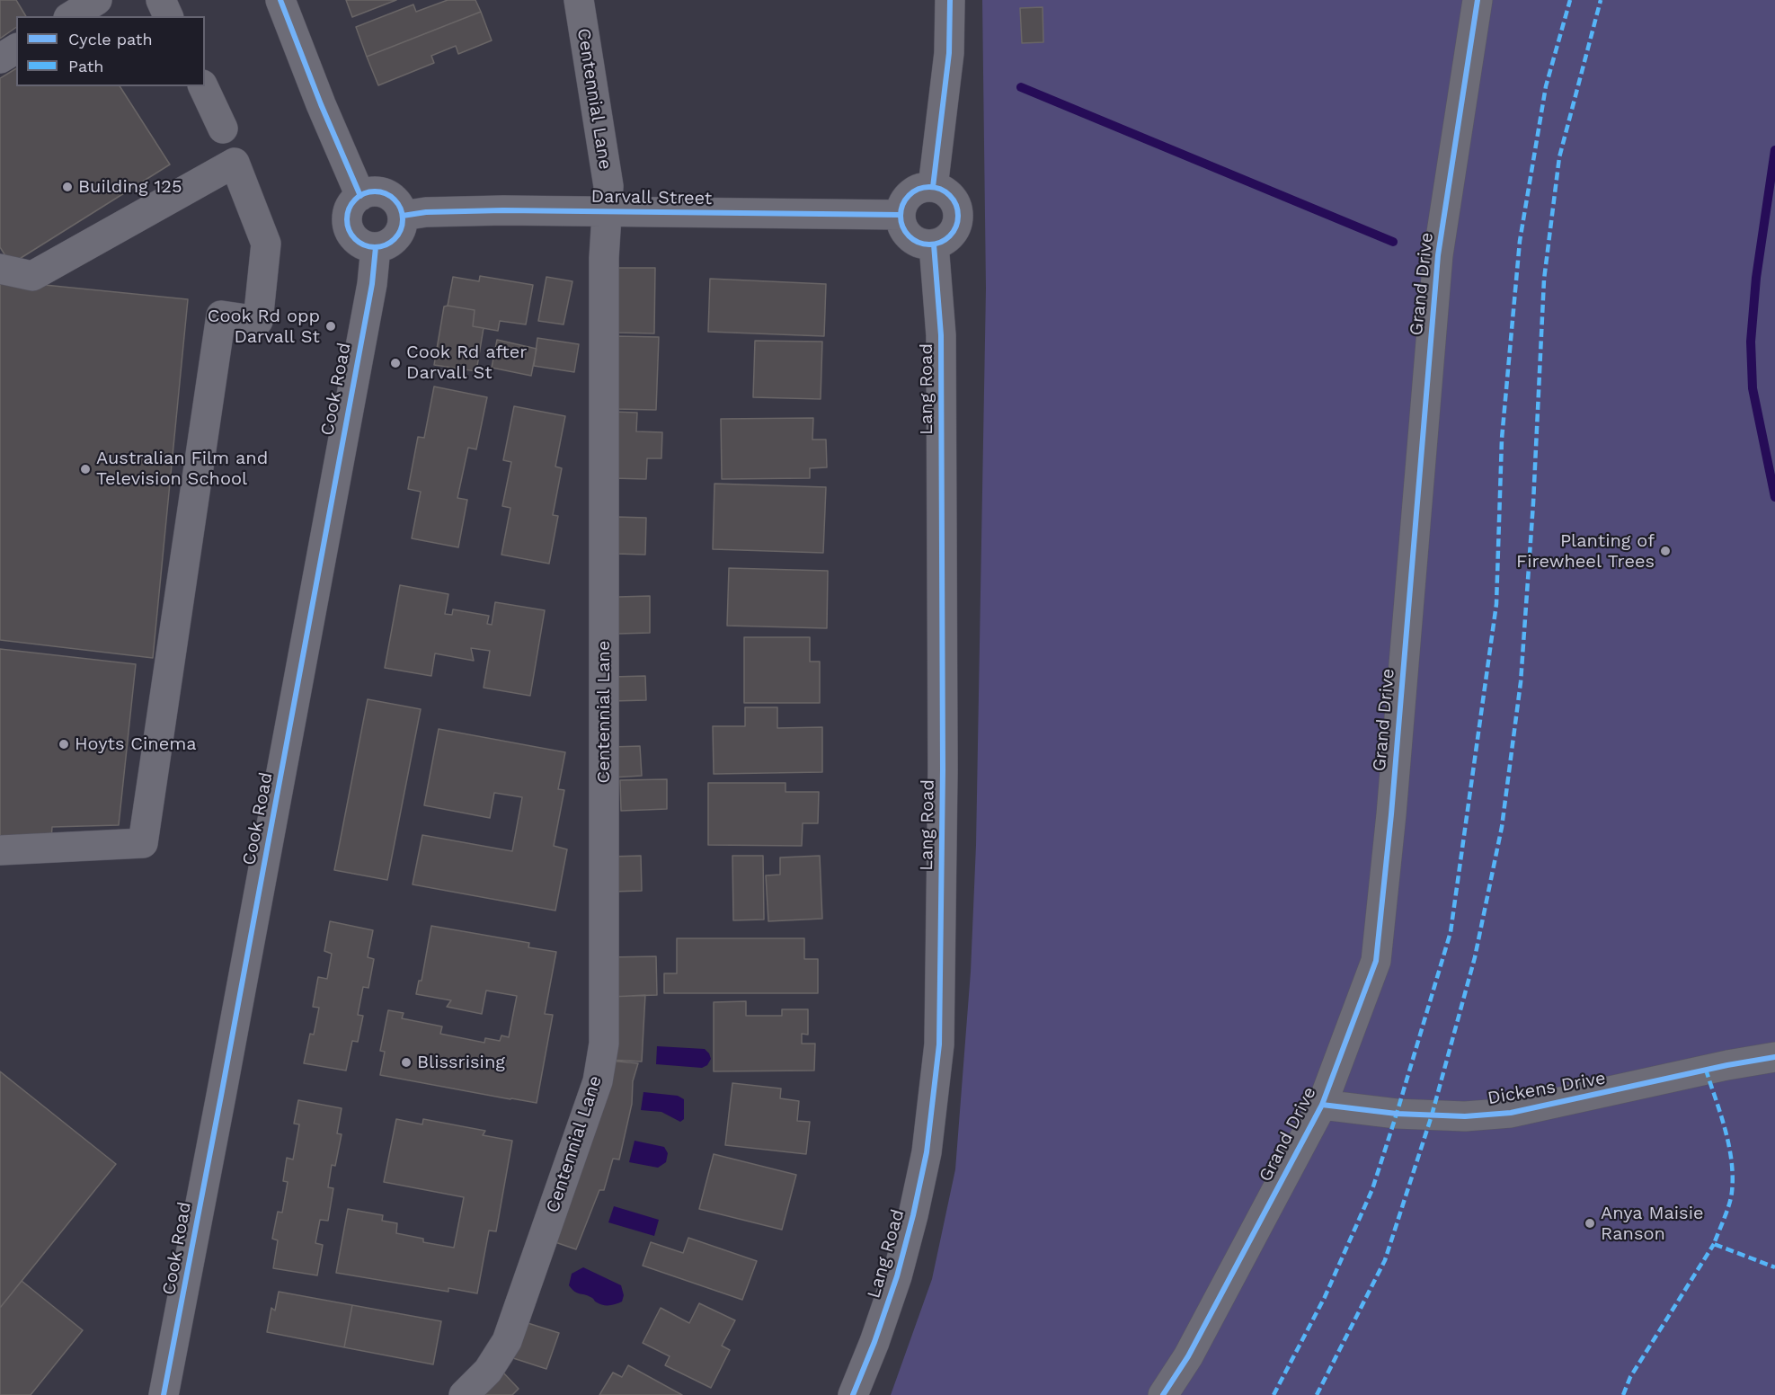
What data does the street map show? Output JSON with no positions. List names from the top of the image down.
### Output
{
  "streets": {
    "street": [
      "Centennial Lane",
      "Darvall Street",
      "Grand Drive",
      "Cook Road",
      "Lang Road",
      "Dickens Drive"
    ]
  },
  "crossings": [
    ["Centennial Lane", "Darvall Street"],
    ["Darvall Street", "Cook Road"],
    ["Darvall Street", "Lang Road"],
    ["Grand Drive", "Dickens Drive"]
  ],
  "places": [
    "Building 125",
    "Cook Rd opp Darvall St",
    "Cook Rd after Darvall St",
    "Australian Film and Television School",
    "Planting of Firewheel Trees",
    "Hoyts Cinema",
    "Blissrising",
    "Anya Maisie Ranson"
  ],
  "legend": ["Cycle path", "Path"]
}
